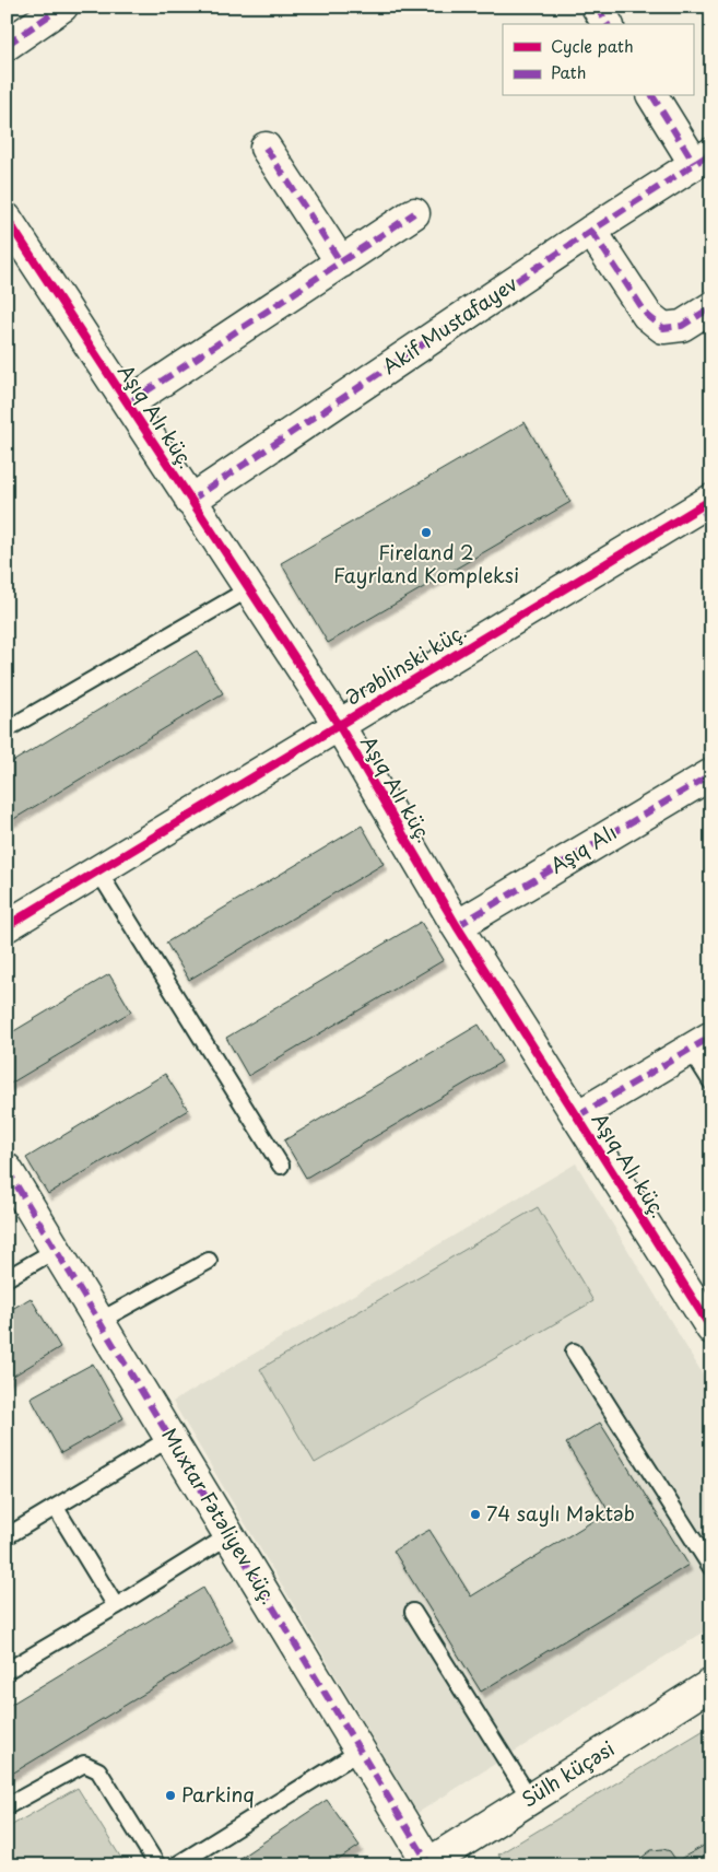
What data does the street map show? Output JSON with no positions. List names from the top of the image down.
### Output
{
  "streets": {
    "street": [
      "Akif Mustafayev",
      "Aşıq Alı küç.",
      "Ərəblinski küç.",
      "Aşıq Alı",
      "Muxtar Fətəliyev küç.",
      "Sülh küçəsi"
    ]
  },
  "crossings": [
    ["Akif Mustafayev", "Aşıq Alı küç."],
    ["Aşıq Alı küç.", "Ərəblinski küç."],
    ["Aşıq Alı küç.", "Aşıq Alı"],
    ["Muxtar Fətəliyev küç.", "Sülh küçəsi"]
  ],
  "places": ["Fireland 2 Fayrland Kompleksi", "74 saylı Məktəb", "Parkinq"],
  "legend": ["Cycle path", "Path"]
}
